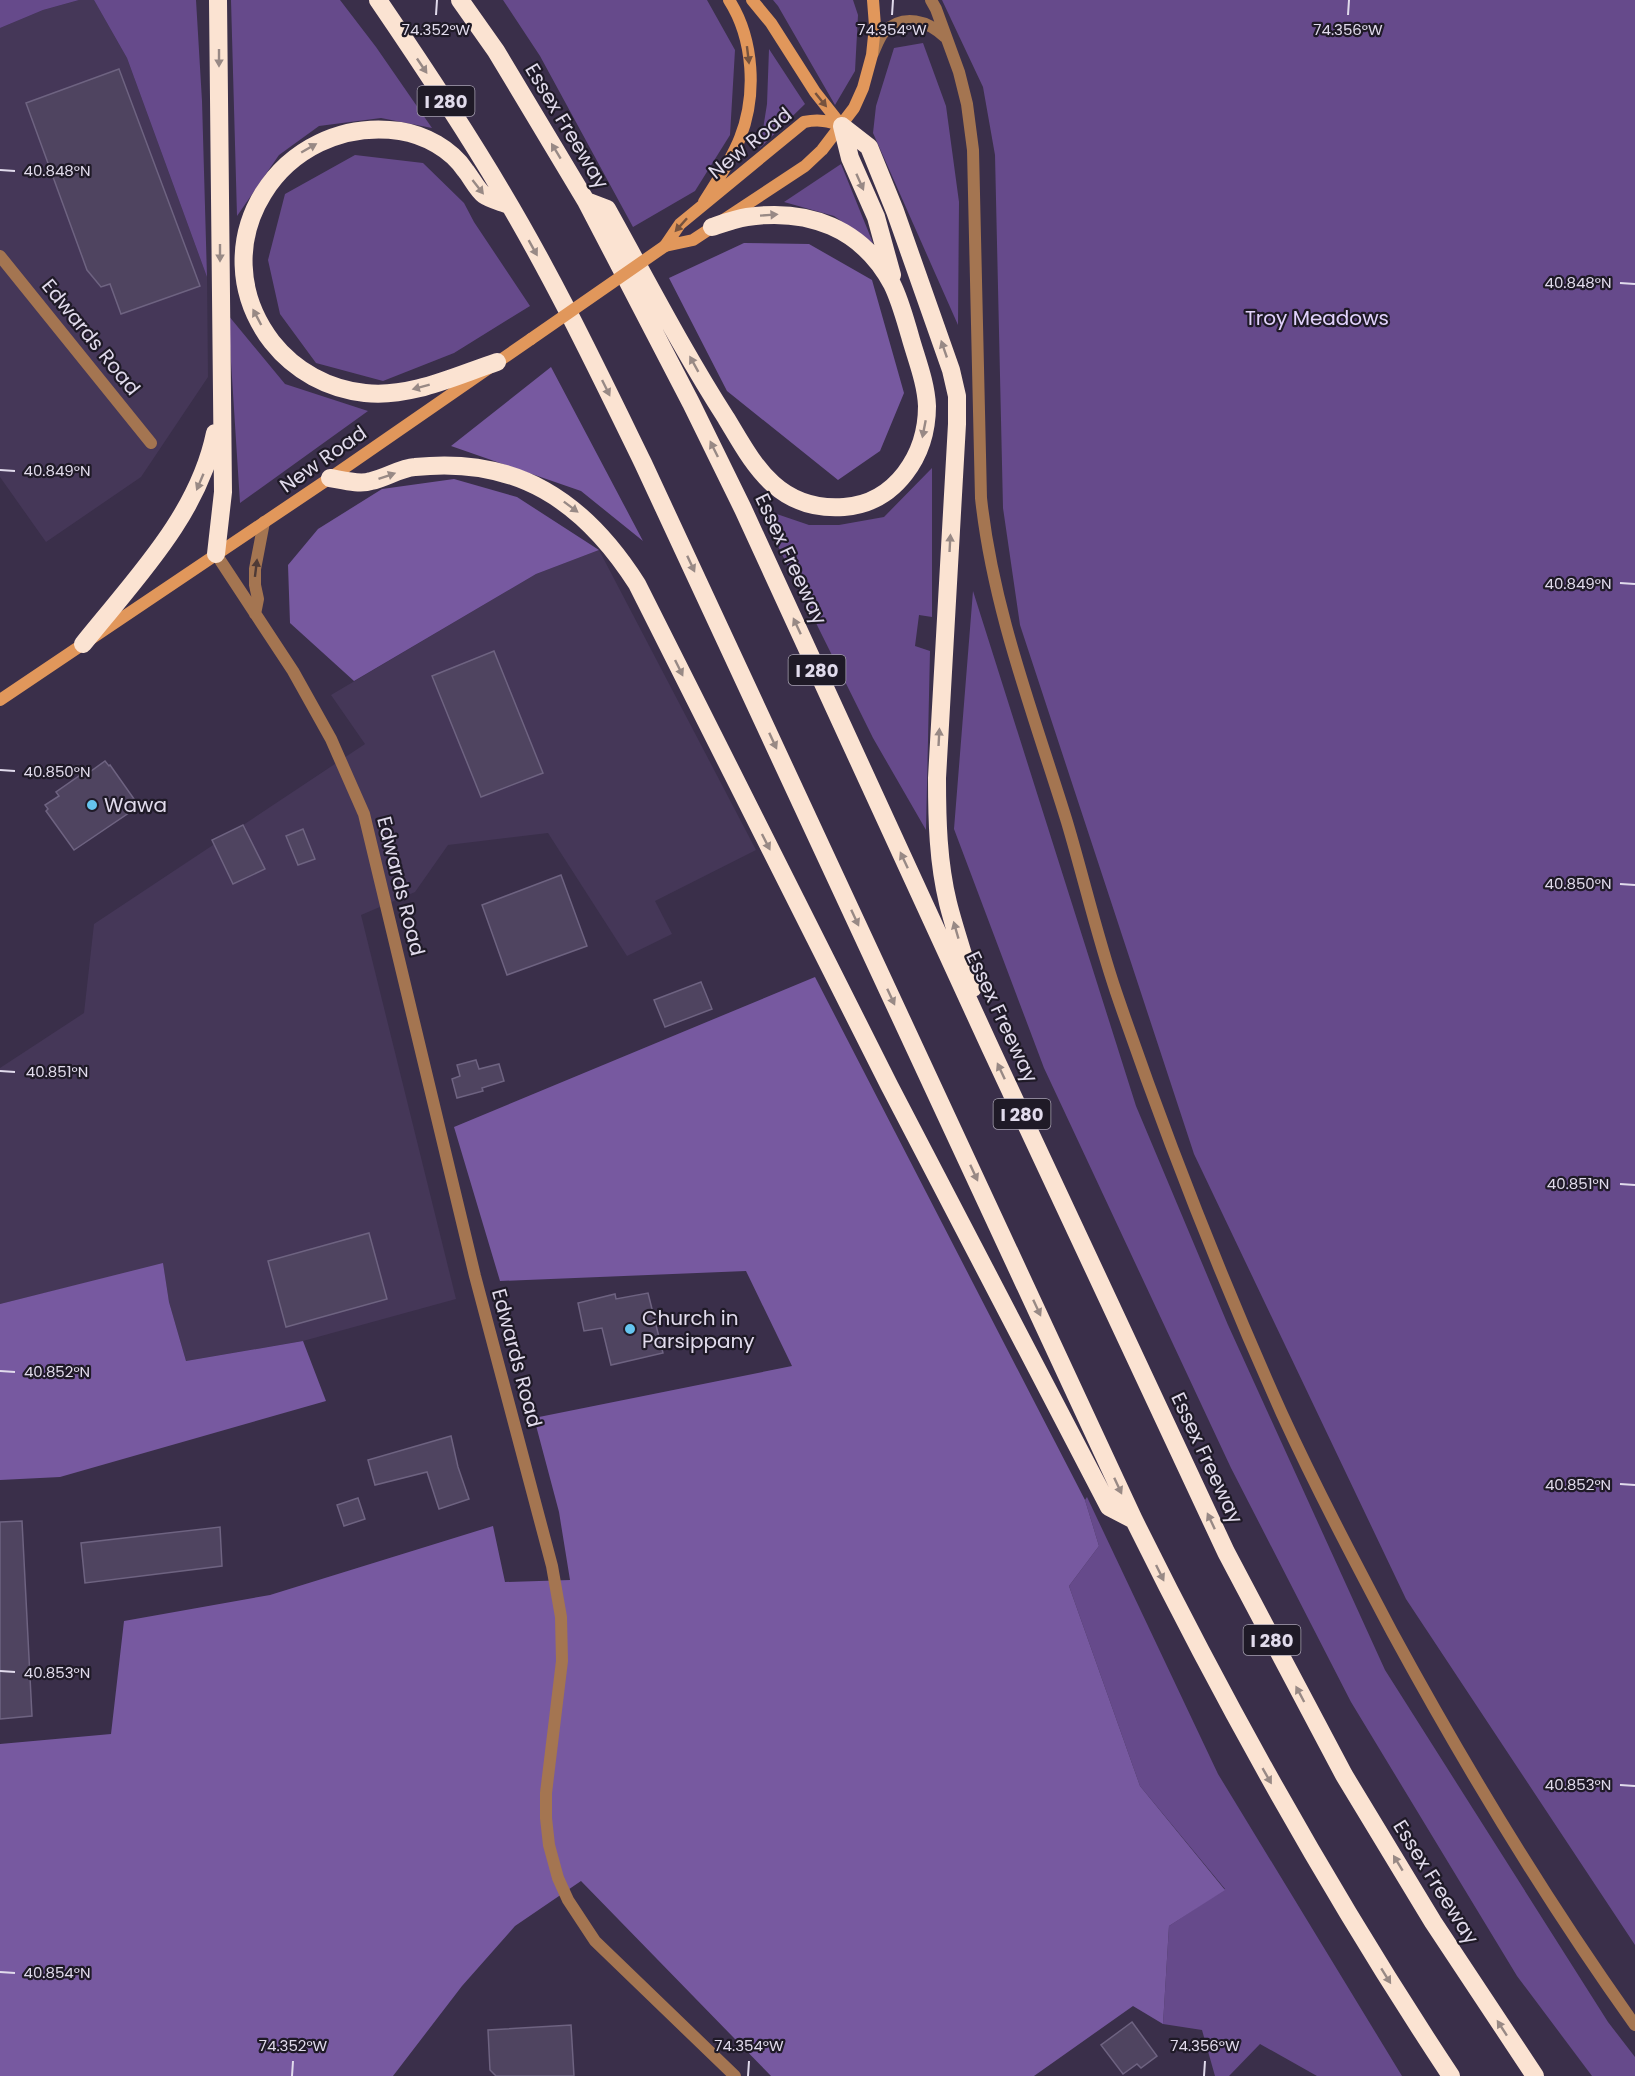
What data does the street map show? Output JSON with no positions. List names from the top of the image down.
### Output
{
  "streets": {
    "highway": ["I 280", "Essex Freeway"],
    "main road": ["New Road"],
    "street": ["Edwards Road"]
  },
  "crossings": [
    ["New Road", "Edwards Road"]
  ],
  "parks": ["Troy Meadows"],
  "places": ["Wawa", "Church in Parsippany"],
  "coordinates": [
    "74.352°W",
    "74.354°W",
    "74.356°W",
    "40.848°N",
    "40.849°N",
    "40.850°N",
    "40.851°N",
    "40.852°N",
    "40.853°N",
    "40.854°N"
  ]
}
